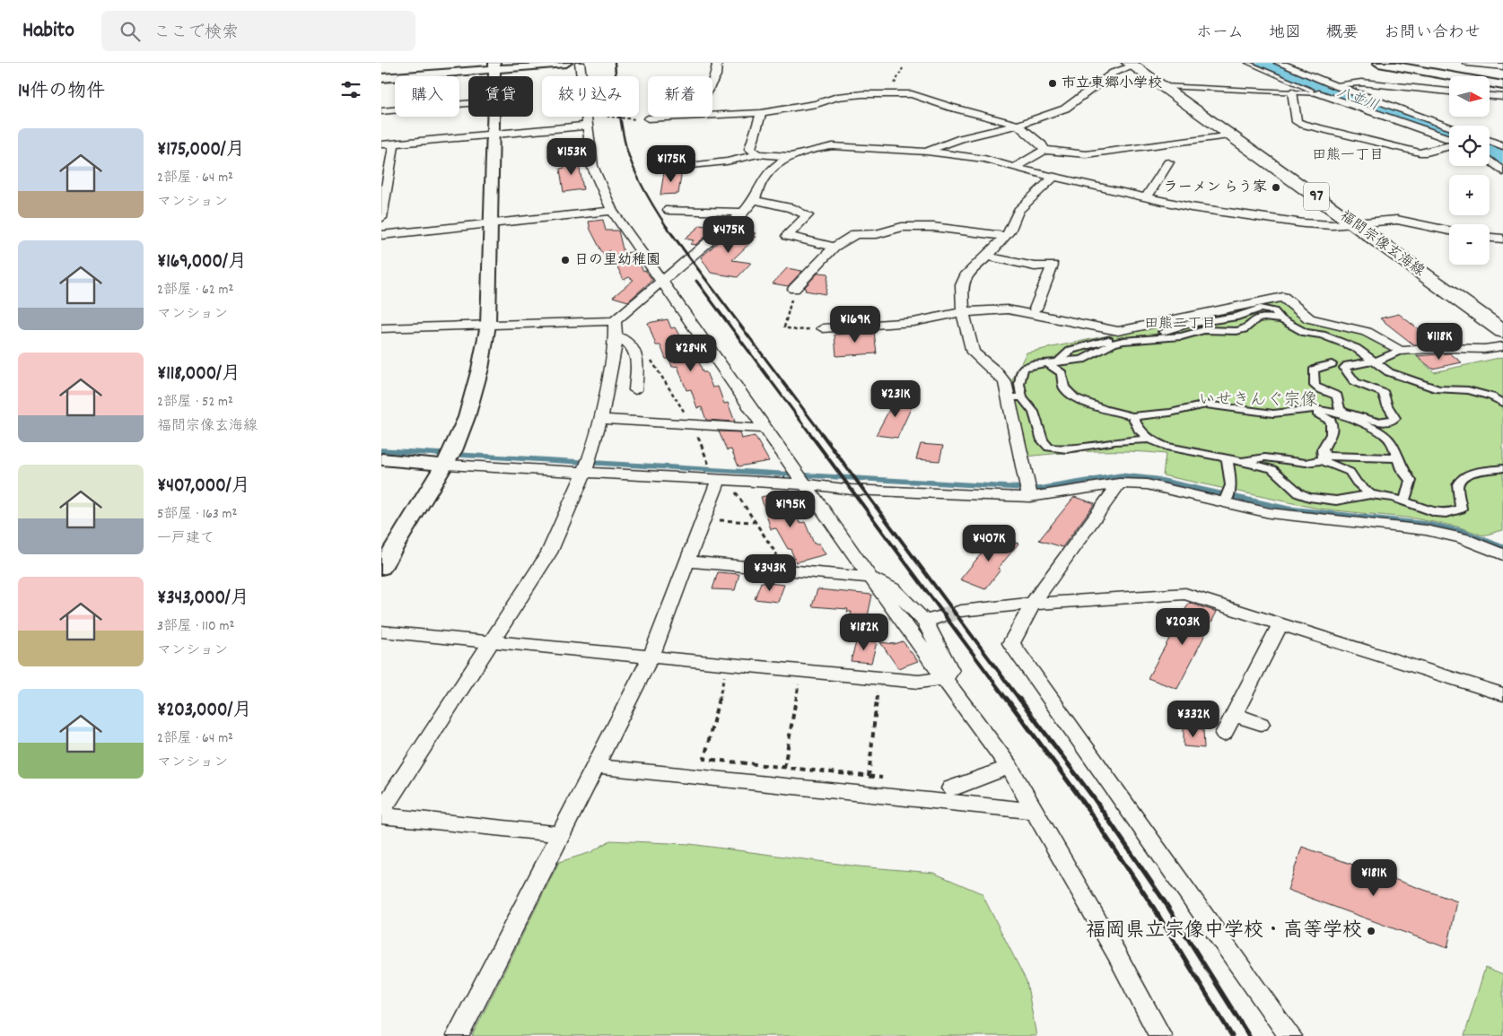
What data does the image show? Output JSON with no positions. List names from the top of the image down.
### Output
{
  "streets": {
    "main road": ["97", "福間宗像玄海線"]
  },
  "districts": ["田熊一丁目", "田熊二丁目"],
  "water": ["八並川"],
  "parks": ["いせきんぐ宗像"],
  "places": [
    "市立東郷小学校",
    "ラーメン らう家",
    "日の里幼稚園",
    "福岡県立宗像中学校・高等学校"
  ],
  "north": "right",
  "page": {
    "header": "Habito",
    "search": "ここで検索",
    "nav": [
      "ホーム",
      "地図",
      "概要",
      "お問い合わせ"
    ],
    "heading": "14件の物件",
    "map_buttons": ["+", "−"],
    "chip": [
      "購入",
      "賃貸",
      "絞り込み",
      "新着"
    ],
    "list": [
      {
        "name": "¥175,000/月",
        "note": "2部屋 · 64 m² · マンション"
      },
      {
        "name": "¥169,000/月",
        "note": "2部屋 · 62 m² · マンション"
      },
      {
        "name": "¥118,000/月",
        "note": "2部屋 · 52 m² · 福間宗像玄海線"
      },
      {
        "name": "¥407,000/月",
        "note": "5部屋 · 163 m² · 一戸建て"
      },
      {
        "name": "¥343,000/月",
        "note": "3部屋 · 110 m² · マンション"
      },
      {
        "name": "¥203,000/月",
        "note": "2部屋 · 64 m² · マンション"
      }
    ],
    "price": [
      "¥153K",
      "¥175K",
      "¥475K",
      "¥169K",
      "¥118K",
      "¥284K",
      "¥231K",
      "¥195K",
      "¥407K",
      "¥343K",
      "¥203K",
      "¥182K",
      "¥332K",
      "¥181K"
    ]
  }
}
